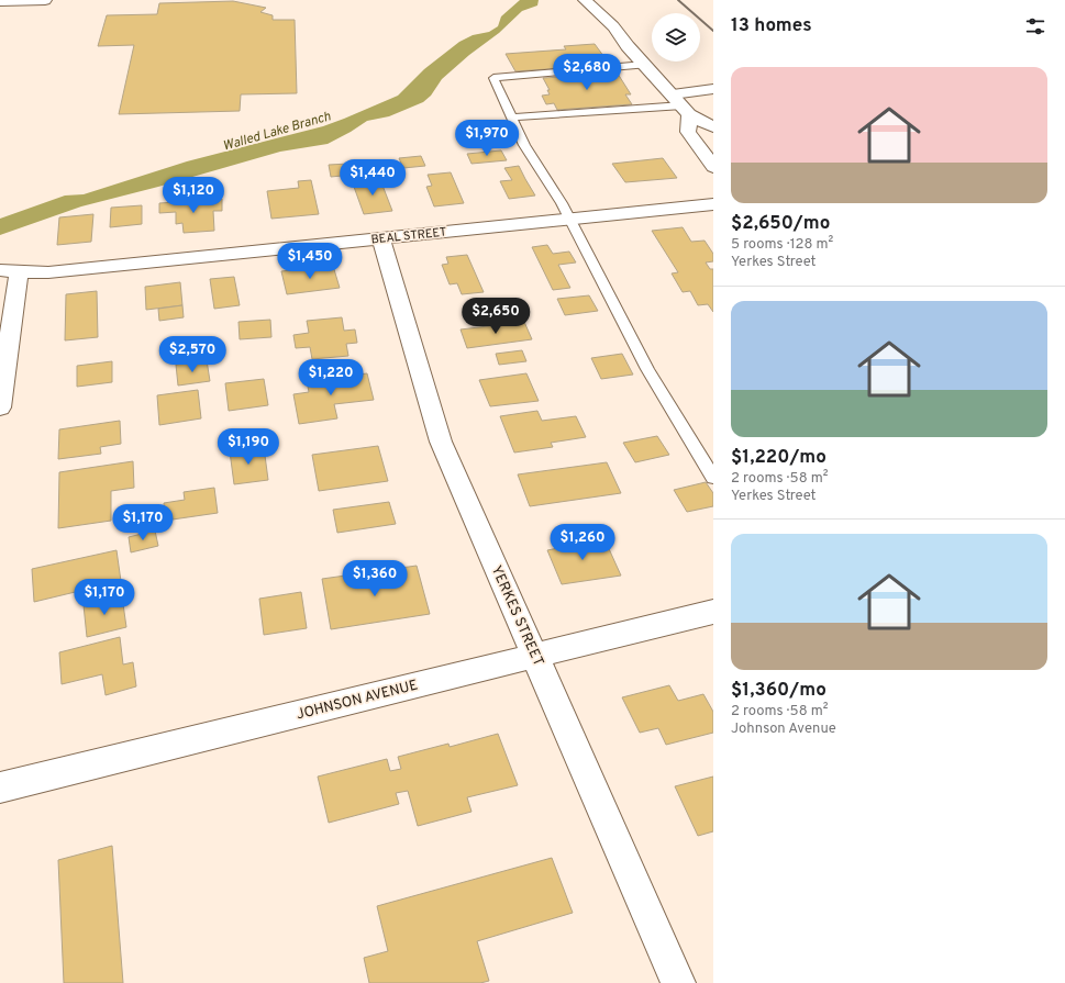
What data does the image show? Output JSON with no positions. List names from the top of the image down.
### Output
{
  "streets": {
    "street": ["BEAL STREET", "YERKES STREET", "JOHNSON AVENUE"]
  },
  "crossings": [
    ["BEAL STREET", "YERKES STREET"],
    ["YERKES STREET", "JOHNSON AVENUE"]
  ],
  "water": ["Walled Lake Branch"],
  "page": {
    "heading": "13 homes",
    "list": [
      {
        "name": "$2,650/mo",
        "note": "5 rooms · 128 m² · Yerkes Street"
      },
      {
        "name": "$1,220/mo",
        "note": "2 rooms · 58 m² · Yerkes Street"
      },
      {
        "name": "$1,360/mo",
        "note": "2 rooms · 58 m² · Johnson Avenue"
      }
    ],
    "price": [
      "$2,680",
      "$1,970",
      "$1,440",
      "$1,120",
      "$1,450",
      "$2,650",
      "$2,570",
      "$1,220",
      "$1,190",
      "$1,170",
      "$1,260",
      "$1,360",
      "$1,170"
    ]
  }
}
